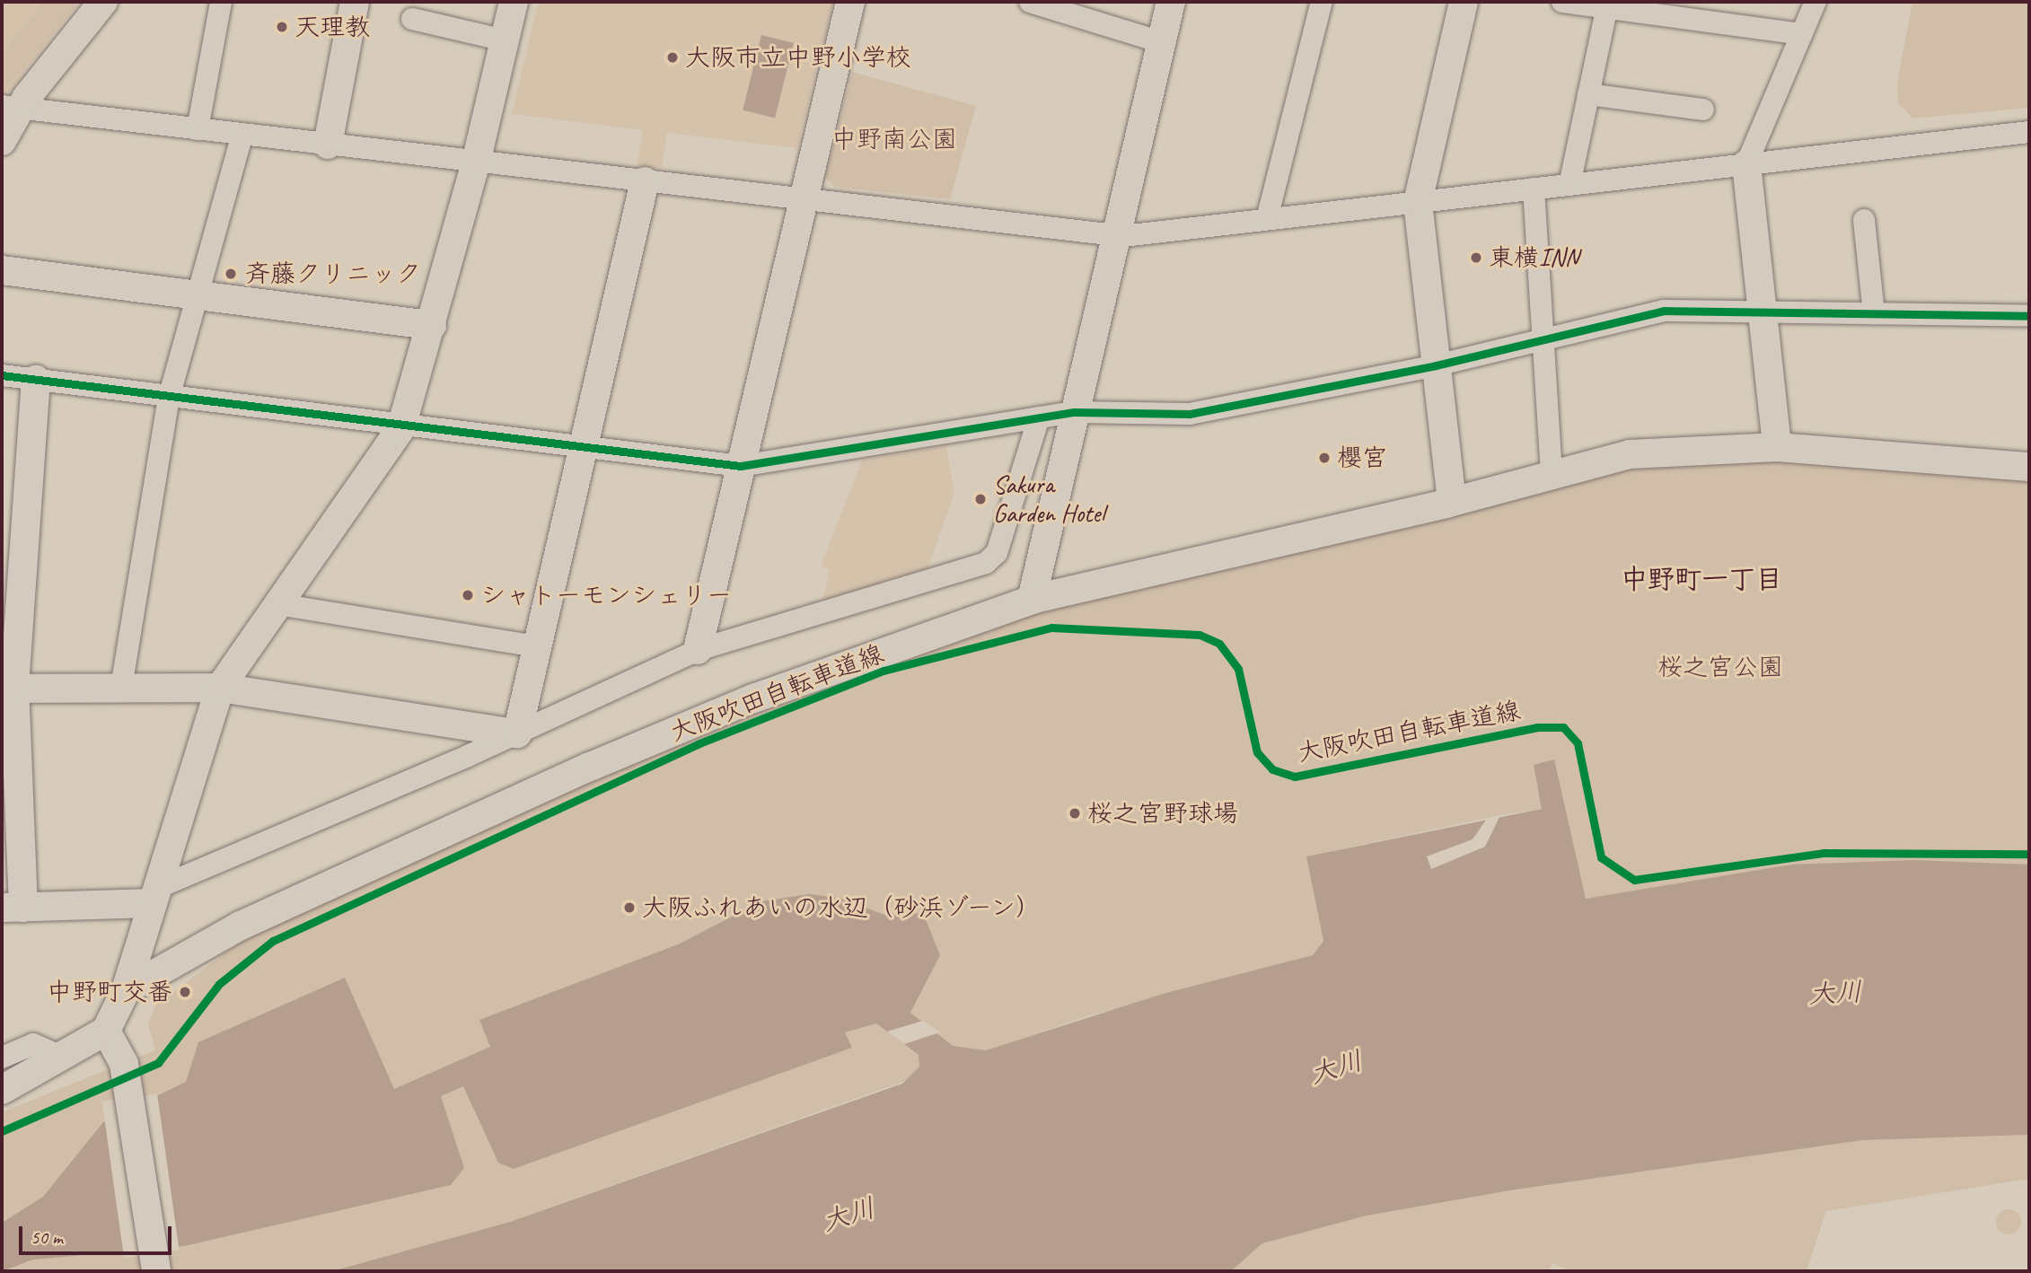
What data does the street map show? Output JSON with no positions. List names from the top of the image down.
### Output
{
  "streets": {
    "cycle path": ["大阪吹田自転車道線"]
  },
  "districts": ["中野町一丁目"],
  "water": ["大川"],
  "parks": ["中野南公園", "桜之宮公園"],
  "places": [
    "天理教",
    "大阪市立中野小学校",
    "東横INN",
    "斉藤クリニック",
    "櫻宮",
    "Sakura Garden Hotel",
    "シャトーモンシェリー",
    "桜之宮野球場",
    "大阪ふれあいの水辺（砂浜ゾーン）",
    "中野町交番"
  ],
  "scale_bar": "50 m"
}
